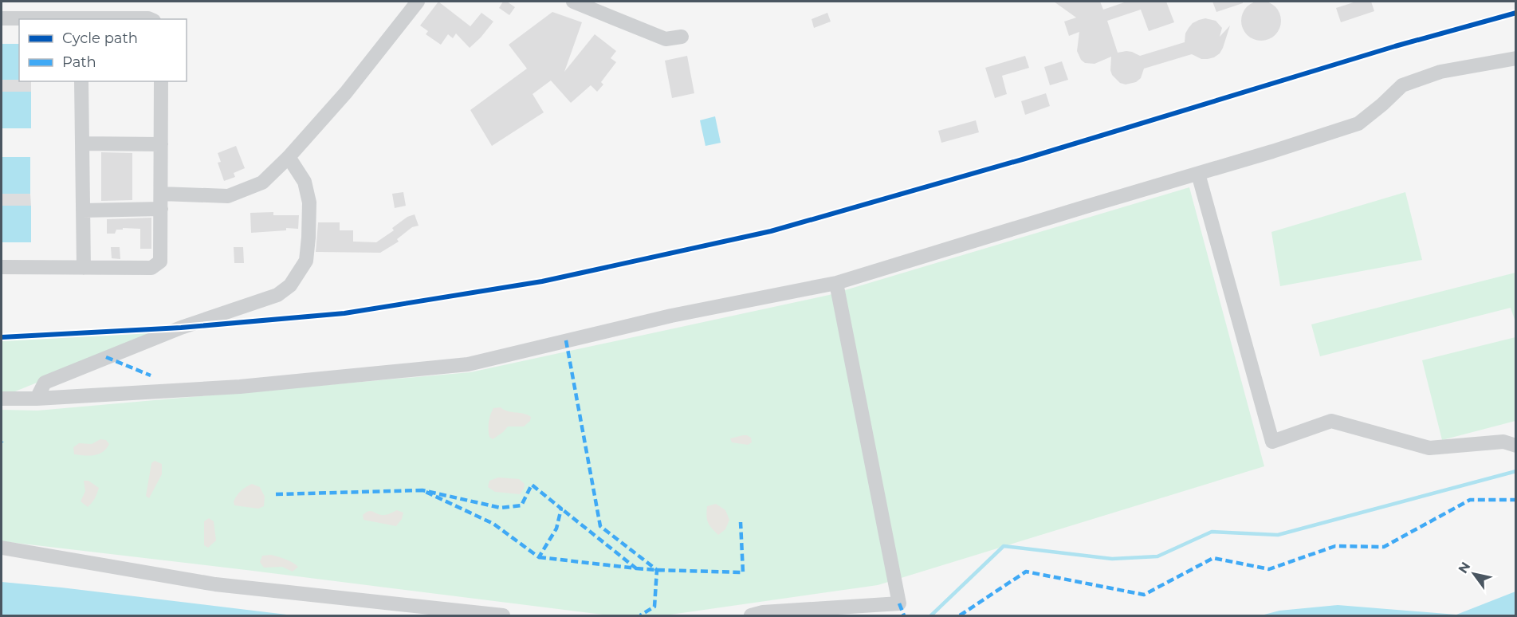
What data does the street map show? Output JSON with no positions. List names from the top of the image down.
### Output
{
  "legend": ["Cycle path", "Path"],
  "north": "top left"
}
